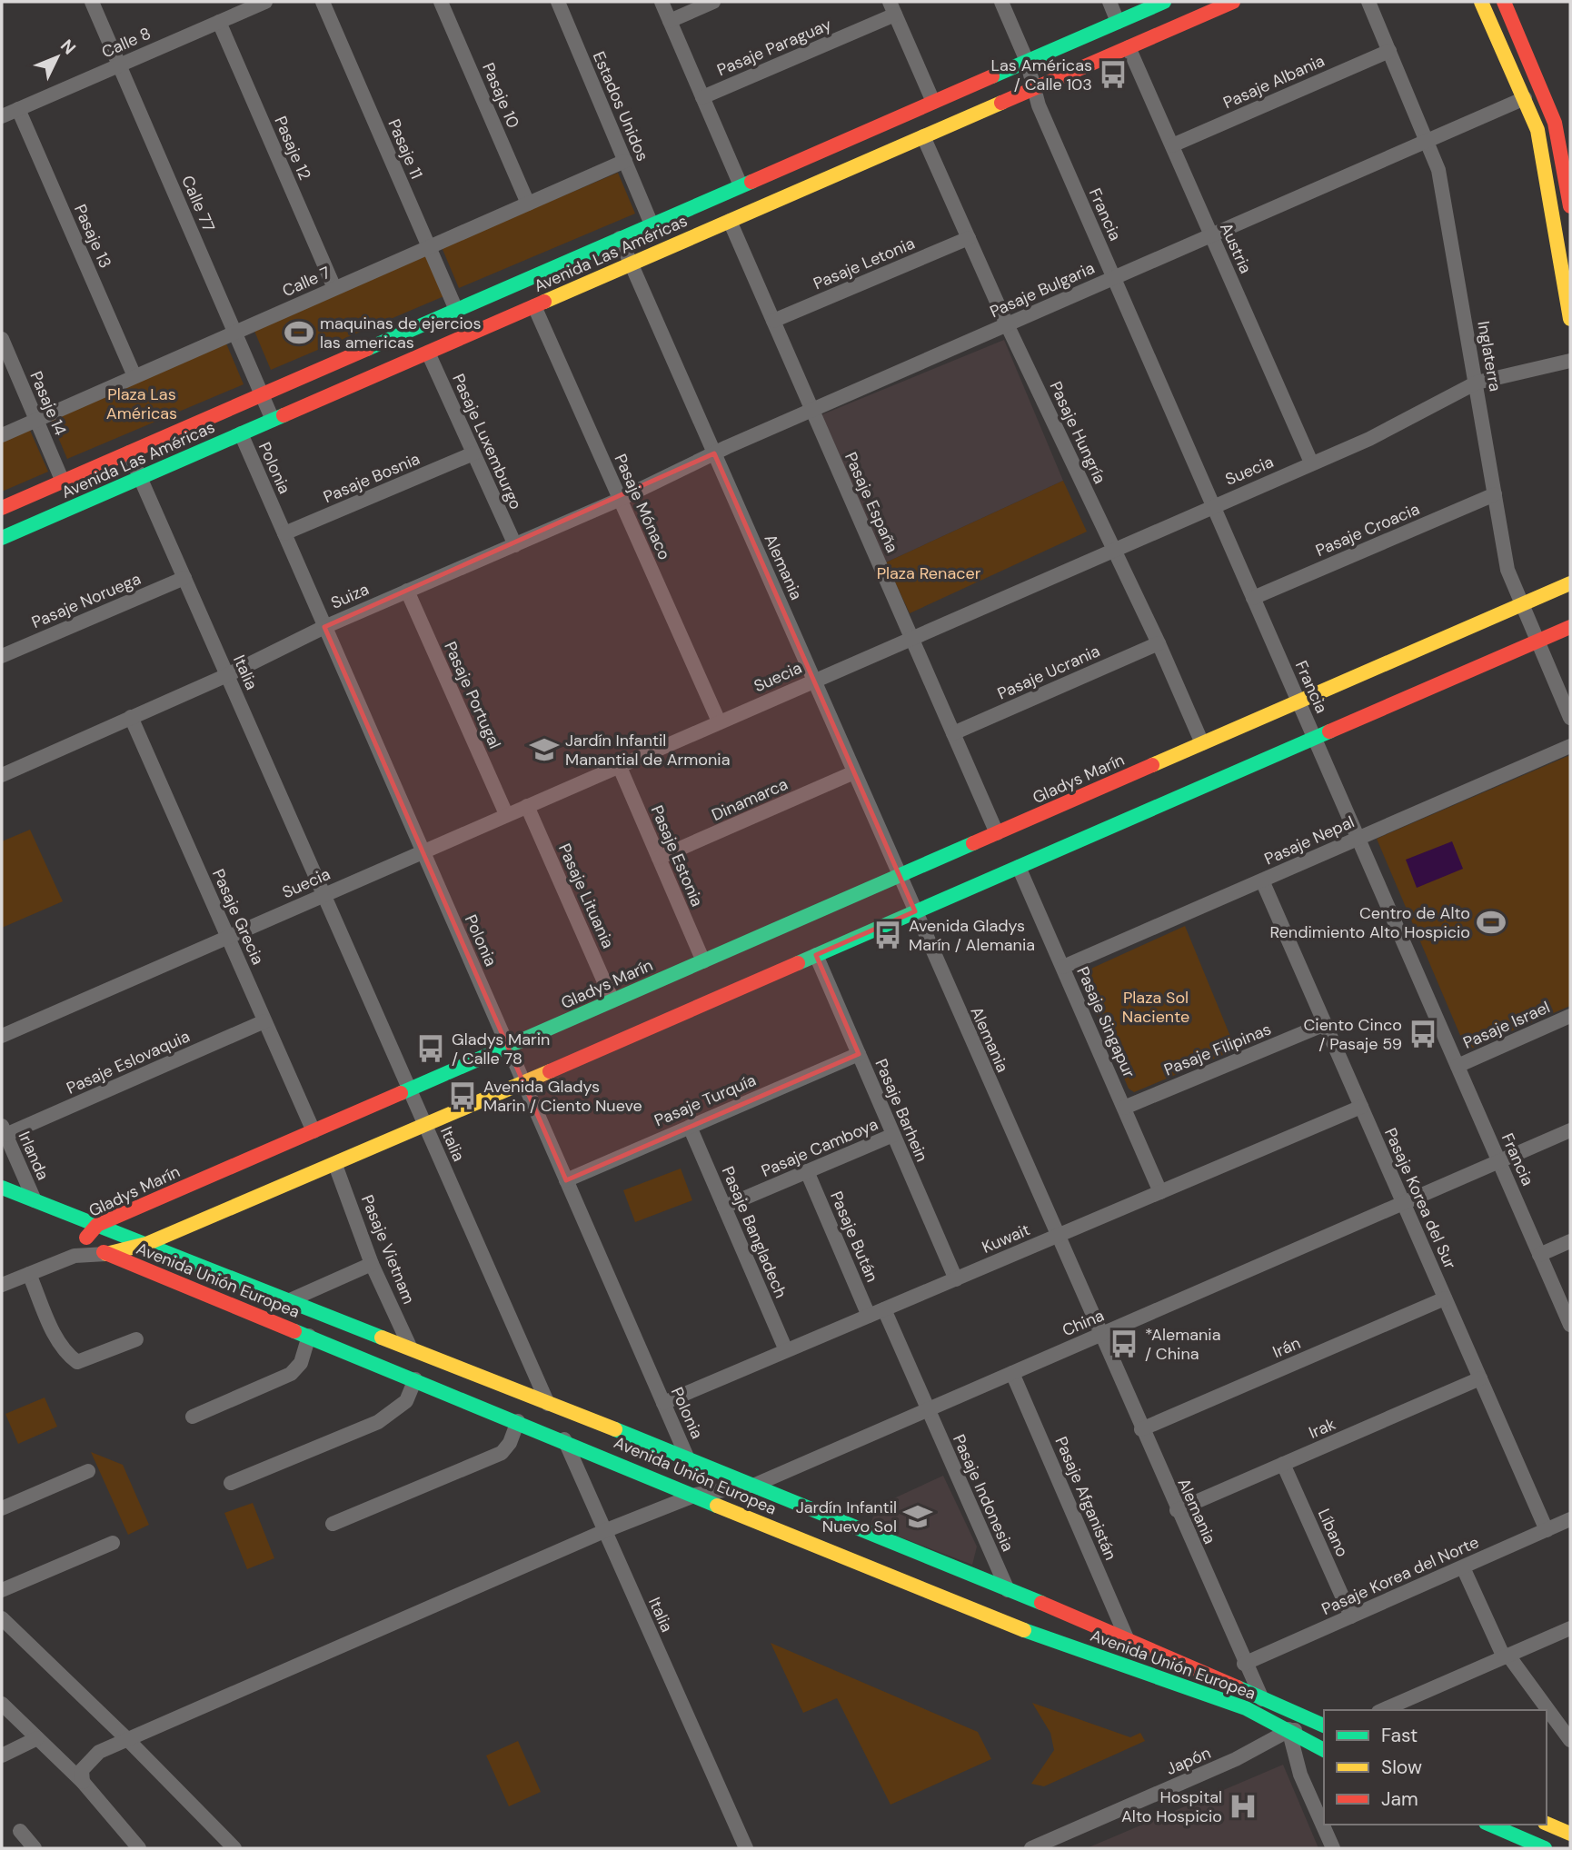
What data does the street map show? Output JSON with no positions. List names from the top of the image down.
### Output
{
  "streets": {
    "street": [
      "Calle 8",
      "Pasaje Paraguay",
      "Pasaje Albania",
      "Pasaje 10",
      "Estados Unidos",
      "Pasaje 12",
      "Pasaje 11",
      "Calle 77",
      "Francia",
      "Pasaje 13",
      "Austria",
      "Avenida Las Américas",
      "Pasaje Letonia",
      "Calle 7",
      "Pasaje Bulgaria",
      "Inglaterra",
      "Pasaje 14",
      "Pasaje Hungría",
      "Pasaje Luxemburgo",
      "Polonia",
      "Suecia",
      "Pasaje Bosnia",
      "Pasaje España",
      "Pasaje Mónaco",
      "Pasaje Croacia",
      "Alemania",
      "Suiza",
      "Pasaje Noruega",
      "Italia",
      "Pasaje Ucrania",
      "Pasaje Portugal",
      "Gladys Marín",
      "Dinamarca",
      "Pasaje Nepal",
      "Pasaje Estonia",
      "Pasaje Lituania",
      "Pasaje Grecia",
      "Pasaje Singapur",
      "Pasaje Israel",
      "Pasaje Filipinas",
      "Pasaje Eslovaquia",
      "Pasaje Turquía",
      "Pasaje Barhein",
      "Pasaje Camboya",
      "Irlanda",
      "Pasaje Korea del Sur",
      "Pasaje Bangladech",
      "Pasaje Bután",
      "Kuwait",
      "Pasaje Vietnam",
      "Avenida Unión Europea",
      "China",
      "Irán",
      "Irak",
      "Pasaje Indonesia",
      "Pasaje Afganistán",
      "Líbano",
      "Pasaje Korea del Norte",
      "Japón"
    ]
  },
  "crossings": [
    ["Calle 8", "Pasaje 12"],
    ["Calle 8", "Calle 77"],
    ["Calle 8", "Pasaje 13"],
    ["Pasaje Albania", "Austria"],
    ["Pasaje Albania", "Inglaterra"],
    ["Pasaje 10", "Calle 7"],
    ["Estados Unidos", "Avenida Las Américas"],
    ["Estados Unidos", "Calle 7"],
    ["Pasaje 12", "Calle 7"],
    ["Pasaje 11", "Avenida Las Américas"],
    ["Pasaje 11", "Calle 7"],
    ["Calle 77", "Avenida Las Américas"],
    ["Calle 77", "Calle 7"],
    ["Francia", "Avenida Las Américas"],
    ["Francia", "Pasaje Bulgaria"],
    ["Francia", "Suecia"],
    ["Francia", "Pasaje Croacia"],
    ["Francia", "Gladys Marín"],
    ["Francia", "Pasaje Nepal"],
    ["Francia", "Pasaje Israel"],
    ["Francia", "China"],
    ["Pasaje 13", "Calle 7"],
    ["Austria", "Avenida Las Américas"],
    ["Austria", "Pasaje Bulgaria"],
    ["Austria", "Suecia"],
    ["Avenida Las Américas", "Pasaje 14"],
    ["Avenida Las Américas", "Pasaje Hungría"],
    ["Avenida Las Américas", "Pasaje Luxemburgo"],
    ["Avenida Las Américas", "Polonia"],
    ["Avenida Las Américas", "Pasaje España"],
    ["Avenida Las Américas", "Pasaje Mónaco"],
    ["Avenida Las Américas", "Alemania"],
    ["Avenida Las Américas", "Italia"],
    ["Pasaje Letonia", "Pasaje Hungría"],
    ["Pasaje Letonia", "Pasaje España"],
    ["Calle 7", "Pasaje 14"],
    ["Pasaje Bulgaria", "Inglaterra"],
    ["Pasaje Bulgaria", "Pasaje Hungría"],
    ["Pasaje Bulgaria", "Pasaje España"],
    ["Pasaje Bulgaria", "Alemania"],
    ["Pasaje Bulgaria", "Suiza"],
    ["Inglaterra", "Suecia"],
    ["Inglaterra", "Pasaje Croacia"],
    ["Inglaterra", "Gladys Marín"],
    ["Pasaje Hungría", "Suecia"],
    ["Pasaje Hungría", "Pasaje Ucrania"],
    ["Pasaje Hungría", "Gladys Marín"],
    ["Pasaje Luxemburgo", "Pasaje Bosnia"],
    ["Pasaje Luxemburgo", "Suiza"],
    ["Polonia", "Suecia"],
    ["Polonia", "Pasaje Bosnia"],
    ["Polonia", "Suiza"],
    ["Polonia", "Gladys Marín"],
    ["Polonia", "Pasaje Turquía"],
    ["Polonia", "Kuwait"],
    ["Polonia", "Avenida Unión Europea"],
    ["Suecia", "Pasaje España"],
    ["Suecia", "Pasaje Mónaco"],
    ["Suecia", "Alemania"],
    ["Suecia", "Italia"],
    ["Suecia", "Pasaje Portugal"],
    ["Suecia", "Pasaje Estonia"],
    ["Suecia", "Pasaje Lituania"],
    ["Suecia", "Pasaje Grecia"],
    ["Pasaje España", "Pasaje Ucrania"],
    ["Pasaje España", "Gladys Marín"],
    ["Pasaje Mónaco", "Suiza"],
    ["Alemania", "Suiza"],
    ["Alemania", "Gladys Marín"],
    ["Alemania", "Dinamarca"],
    ["Alemania", "Kuwait"],
    ["Alemania", "Avenida Unión Europea"],
    ["Alemania", "China"],
    ["Alemania", "Irán"],
    ["Alemania", "Irak"],
    ["Alemania", "Pasaje Korea del Norte"],
    ["Alemania", "Japón"],
    ["Suiza", "Italia"],
    ["Suiza", "Pasaje Portugal"],
    ["Suiza", "Pasaje Grecia"],
    ["Pasaje Noruega", "Italia"],
    ["Italia", "Gladys Marín"],
    ["Italia", "Avenida Unión Europea"],
    ["Italia", "China"],
    ["Gladys Marín", "Pasaje Estonia"],
    ["Gladys Marín", "Pasaje Lituania"],
    ["Gladys Marín", "Pasaje Grecia"],
    ["Gladys Marín", "Avenida Unión Europea"],
    ["Dinamarca", "Pasaje Estonia"],
    ["Pasaje Nepal", "Pasaje Singapur"],
    ["Pasaje Nepal", "Pasaje Korea del Sur"],
    ["Pasaje Grecia", "Pasaje Eslovaquia"],
    ["Pasaje Singapur", "Pasaje Filipinas"],
    ["Pasaje Singapur", "Kuwait"],
    ["Pasaje Filipinas", "Pasaje Korea del Sur"],
    ["Pasaje Eslovaquia", "Irlanda"],
    ["Pasaje Turquía", "Pasaje Barhein"],
    ["Pasaje Turquía", "Pasaje Bangladech"],
    ["Pasaje Barhein", "Pasaje Camboya"],
    ["Pasaje Barhein", "Kuwait"],
    ["Pasaje Camboya", "Pasaje Bangladech"],
    ["Pasaje Camboya", "Pasaje Bután"],
    ["Irlanda", "Avenida Unión Europea"],
    ["Pasaje Korea del Sur", "Kuwait"],
    ["Pasaje Korea del Sur", "China"],
    ["Pasaje Korea del Sur", "Irán"],
    ["Pasaje Korea del Sur", "Irak"],
    ["Pasaje Korea del Sur", "Pasaje Korea del Norte"],
    ["Pasaje Bangladech", "Kuwait"],
    ["Pasaje Bután", "Kuwait"],
    ["Kuwait", "Pasaje Indonesia"],
    ["Pasaje Vietnam", "Avenida Unión Europea"],
    ["Avenida Unión Europea", "China"],
    ["Avenida Unión Europea", "Pasaje Indonesia"],
    ["Avenida Unión Europea", "Pasaje Afganistán"],
    ["Avenida Unión Europea", "Japón"],
    ["China", "Pasaje Indonesia"],
    ["China", "Pasaje Afganistán"],
    ["Irak", "Líbano"],
    ["Líbano", "Pasaje Korea del Norte"]
  ],
  "parks": ["Plaza Las Américas", "Plaza Renacer", "Plaza Sol Naciente"],
  "places": {
    "bus stop": [
      "Las Américas / Calle 103",
      "Avenida Gladys Marín / Alemania",
      "Ciento Cinco / Pasaje 59",
      "Gladys Marin / Calle 78",
      "Avenida Gladys Marin / Ciento Nueve",
      "*Alemania / China"
    ],
    "sports": ["maquinas de ejercios las americas", "Centro de Alto Rendimiento Alto Hospicio"],
    "school or university": ["Jardín Infantil Manantial de Armonia", "Jardín Infantil Nuevo Sol"],
    "hospital": ["Hospital Alto Hospicio"]
  },
  "legend": ["Fast", "Slow", "Jam"],
  "north": "top right"
}
